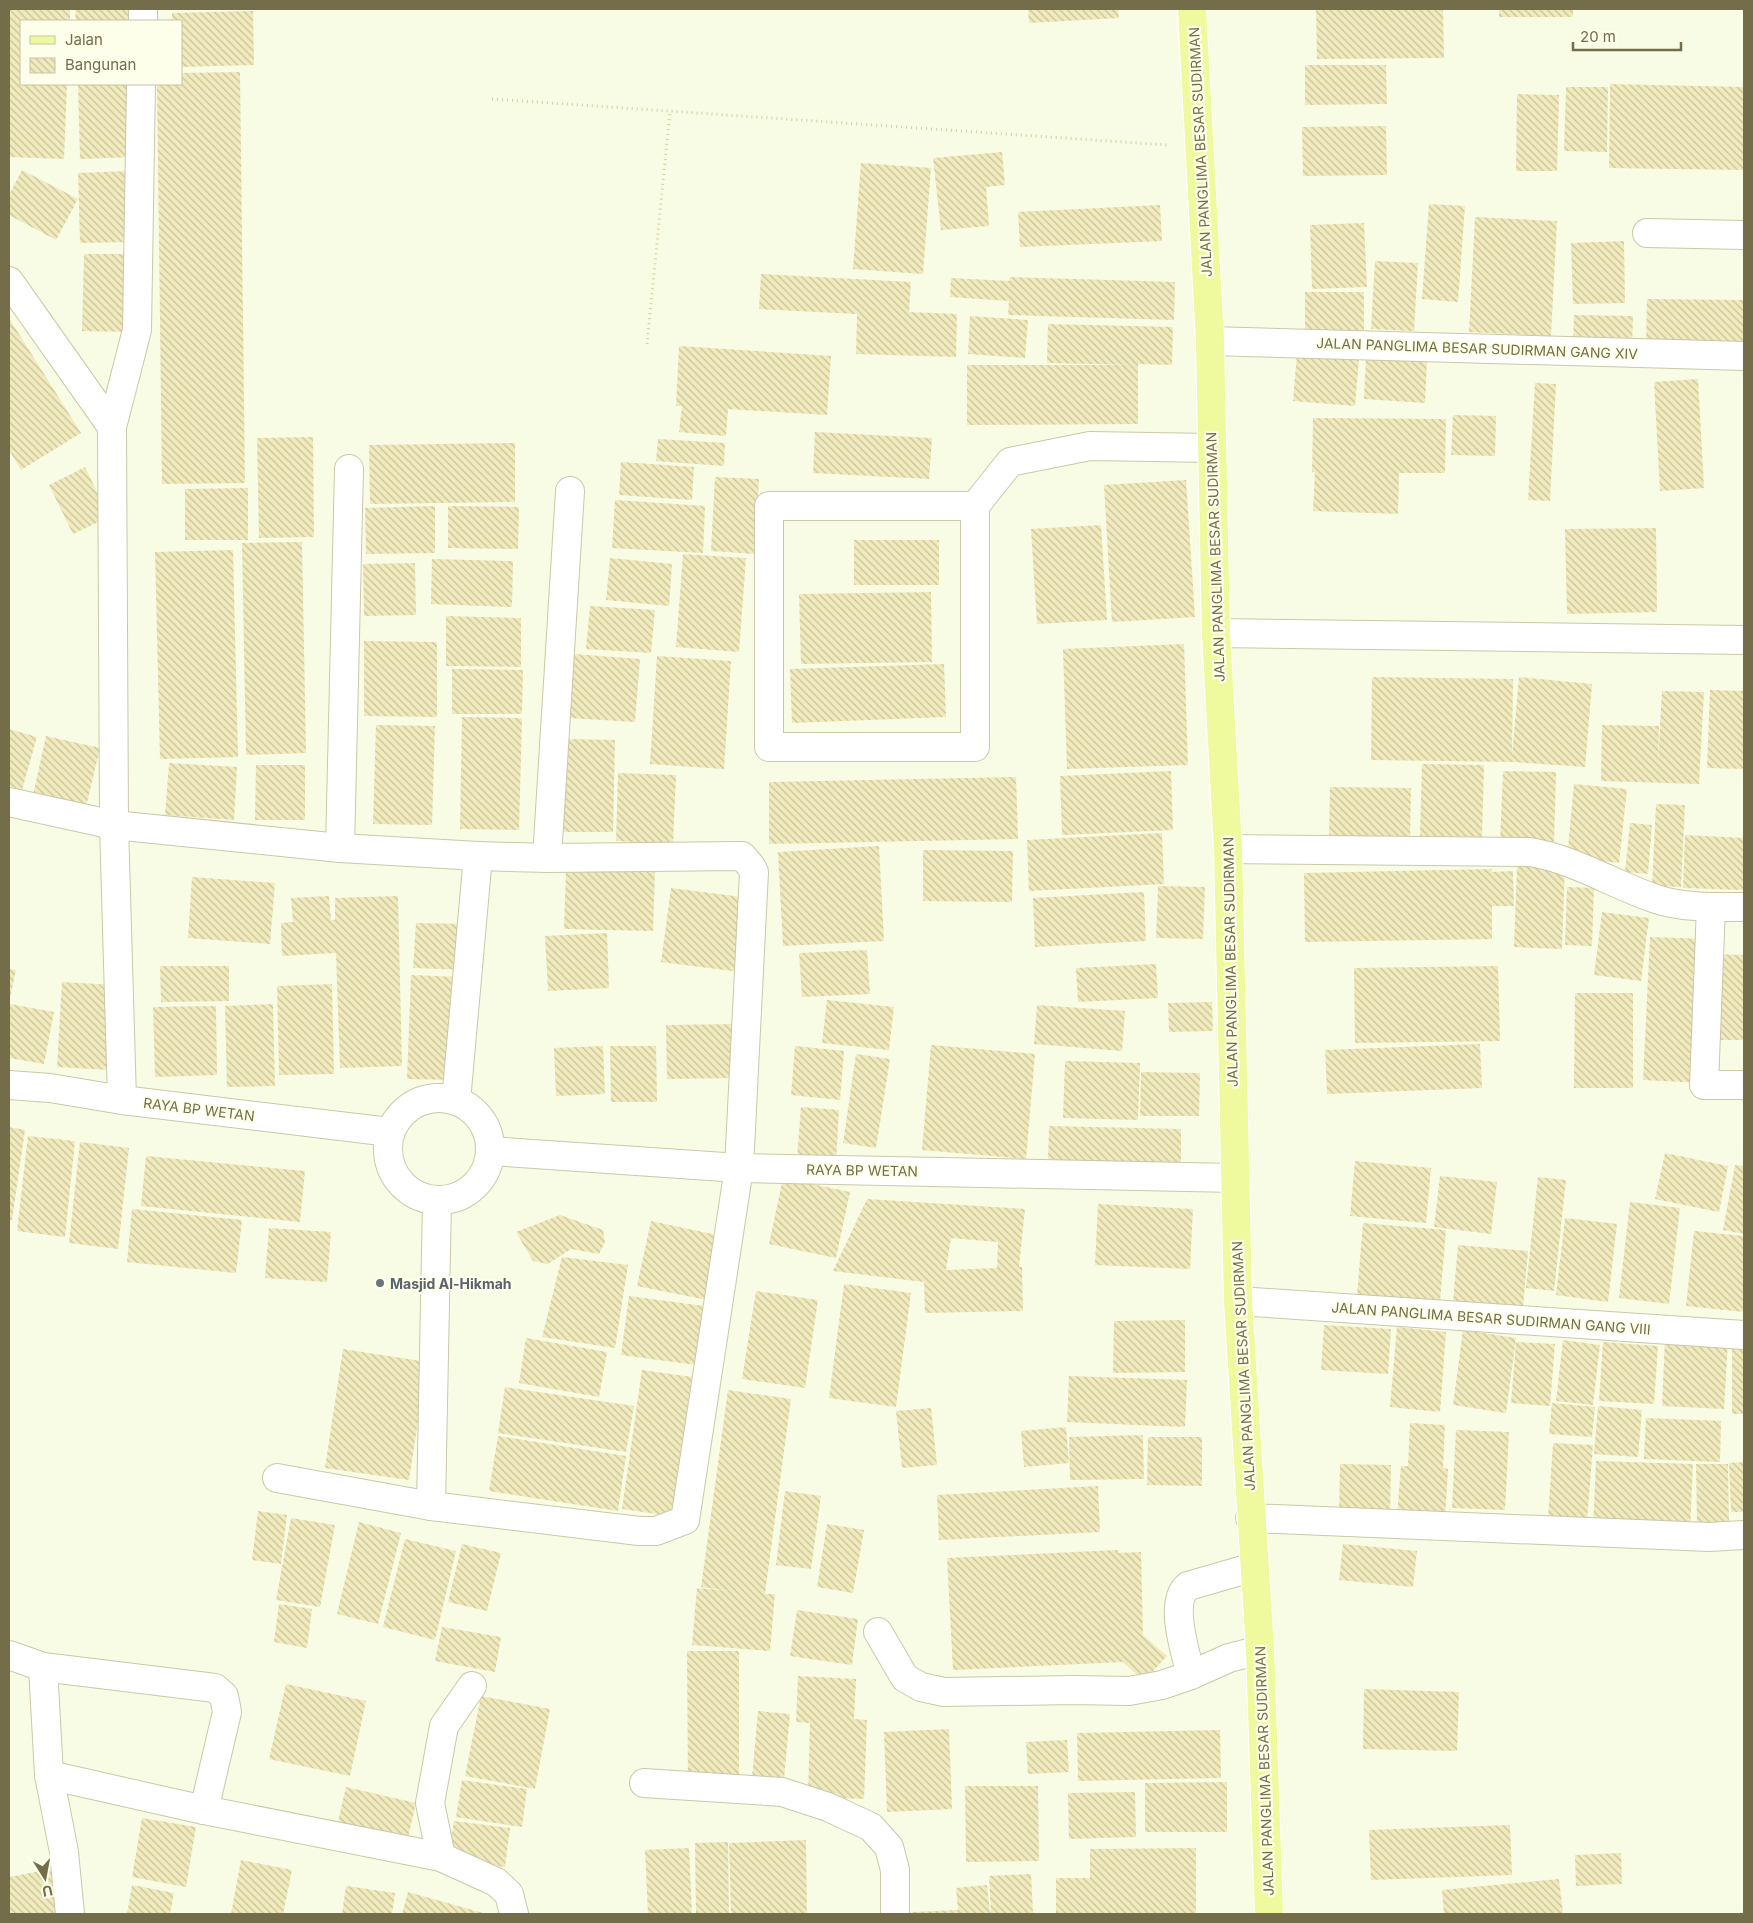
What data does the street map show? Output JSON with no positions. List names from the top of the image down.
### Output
{
  "streets": {
    "main road": ["JALAN PANGLIMA BESAR SUDIRMAN"],
    "street": ["JALAN PANGLIMA BESAR SUDIRMAN GANG XIV", "RAYA BP WETAN", "JALAN PANGLIMA BESAR SUDIRMAN GANG VIII"]
  },
  "crossings": [
    ["JALAN PANGLIMA BESAR SUDIRMAN", "JALAN PANGLIMA BESAR SUDIRMAN GANG XIV"],
    ["JALAN PANGLIMA BESAR SUDIRMAN", "RAYA BP WETAN"],
    ["JALAN PANGLIMA BESAR SUDIRMAN", "JALAN PANGLIMA BESAR SUDIRMAN GANG VIII"]
  ],
  "places": ["Masjid Al-Hikmah"],
  "legend": ["Jalan", "Bangunan"],
  "scale_bar": "20 m",
  "north": "bottom"
}
